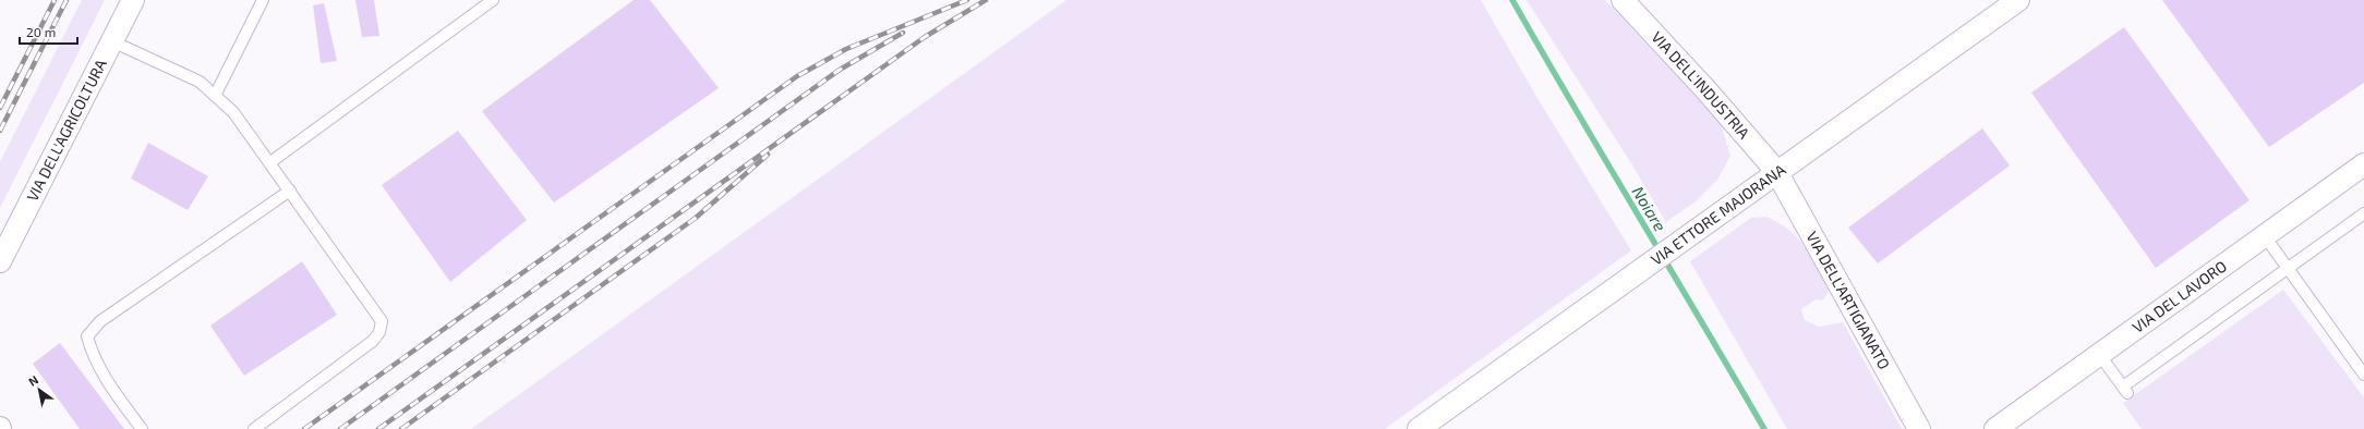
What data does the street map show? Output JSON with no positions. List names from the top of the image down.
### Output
{
  "streets": {
    "street": [
      "VIA DELL'INDUSTRIA",
      "VIA DELL'AGRICOLTURA",
      "VIA ETTORE MAJORANA",
      "VIA DEL LAVORO",
      "VIA DELL'ARTIGIANATO"
    ]
  },
  "crossings": [
    ["VIA DELL'INDUSTRIA", "VIA ETTORE MAJORANA"],
    ["VIA DELL'INDUSTRIA", "VIA DELL'ARTIGIANATO"],
    ["VIA ETTORE MAJORANA", "VIA DELL'ARTIGIANATO"]
  ],
  "water": ["Noiare"],
  "scale_bar": "20 m",
  "north": "top left"
}
